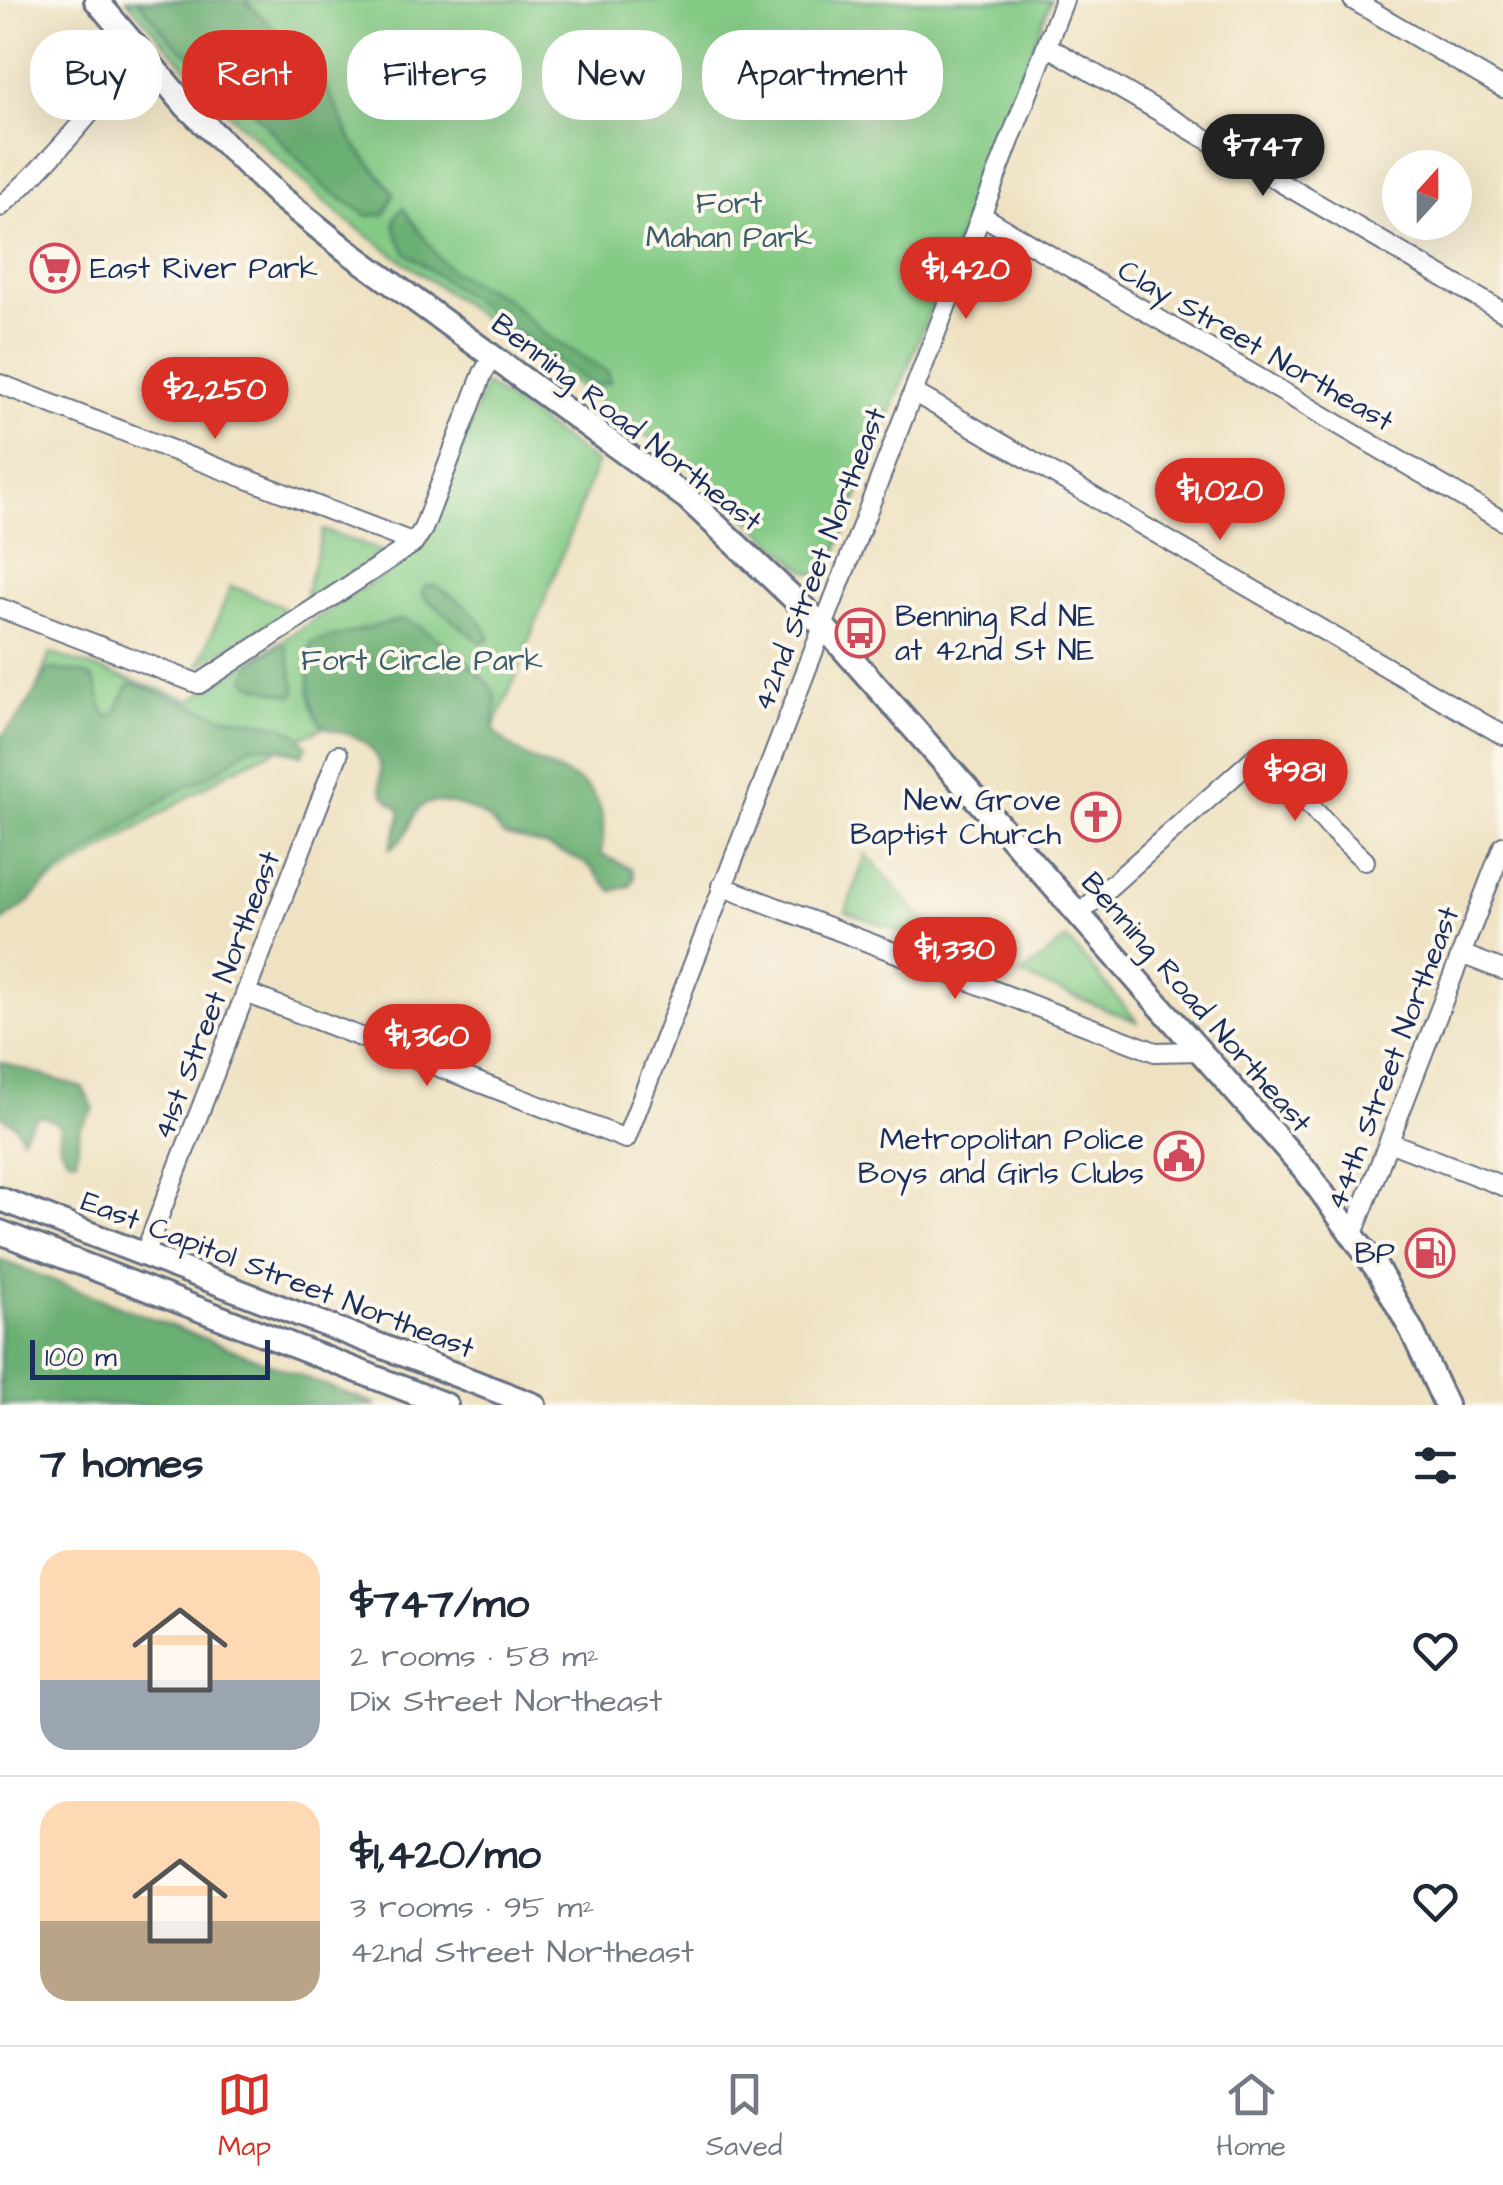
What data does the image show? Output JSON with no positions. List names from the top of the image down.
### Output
{
  "streets": {
    "main road": ["Benning Road Northeast", "East Capitol Street Northeast"],
    "street": [
      "Clay Street Northeast",
      "42nd Street Northeast",
      "41st Street Northeast",
      "44th Street Northeast"
    ]
  },
  "crossings": [
    ["Clay Street Northeast", "42nd Street Northeast"],
    ["Benning Road Northeast", "42nd Street Northeast"],
    ["Benning Road Northeast", "44th Street Northeast"],
    ["42nd Street Northeast", "41st Street Northeast"],
    ["41st Street Northeast", "East Capitol Street Northeast"]
  ],
  "parks": ["Fort Mahan Park", "Fort Circle Park"],
  "places": {
    "supermarket": ["East River Park"],
    "bus stop": ["Benning Rd NE at 42nd St NE"],
    "church": ["New Grove Baptist Church"],
    "public building": ["Metropolitan Police Boys and Girls Clubs"],
    "fuel station": ["BP"]
  },
  "scale_bar": "100 m",
  "north": "top",
  "page": {
    "chip": [
      "Buy",
      "Rent",
      "Filters",
      "New",
      "Apartment"
    ],
    "price": [
      "$747",
      "$1,420",
      "$2,250",
      "$1,020",
      "$981",
      "$1,330",
      "$1,360"
    ],
    "scale": "100 m",
    "heading": "7 homes",
    "list": [
      {
        "name": "$747/mo",
        "note": "2 rooms · 58 m² · Dix Street Northeast"
      },
      {
        "name": "$1,420/mo",
        "note": "3 rooms · 95 m² · 42nd Street Northeast"
      }
    ],
    "tabs": ["Map", "Saved", "Home"]
  }
}
